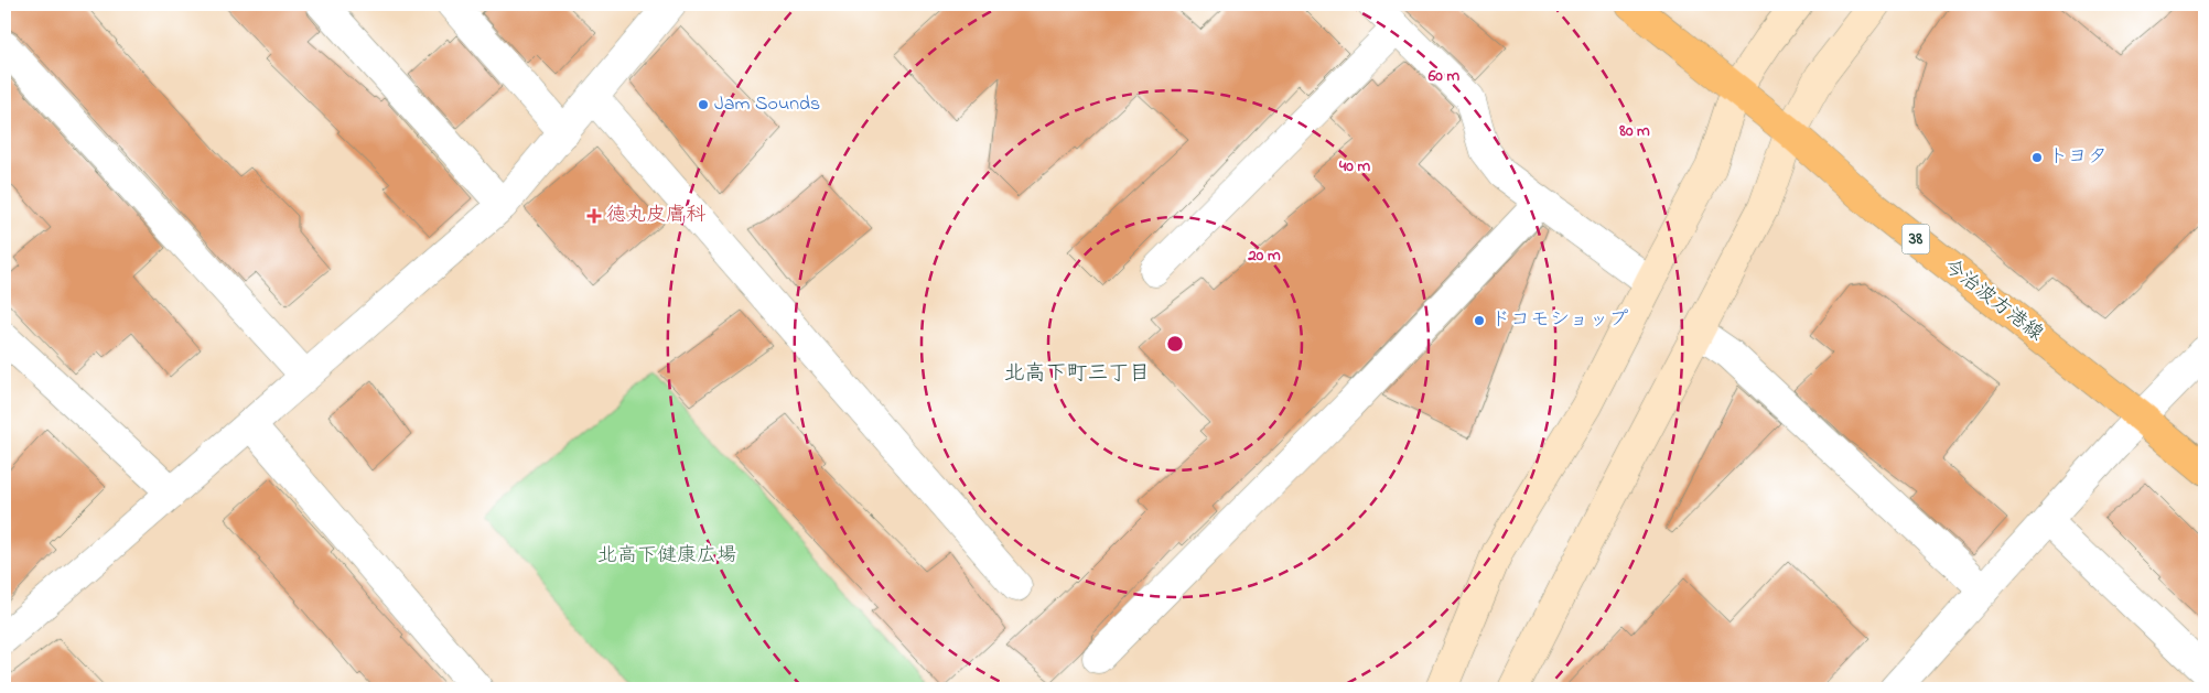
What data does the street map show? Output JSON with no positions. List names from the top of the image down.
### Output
{
  "streets": {
    "main road": ["38", "今治波方港線"]
  },
  "districts": ["北高下町三丁目"],
  "parks": ["北高下健康広場"],
  "places": {
    "other": ["Jam Sounds", "トヨタ", "ドコモショップ"],
    "health": ["徳丸皮膚科"]
  },
  "rings": [
    "60 m",
    "80 m",
    "40 m",
    "20 m"
  ]
}
